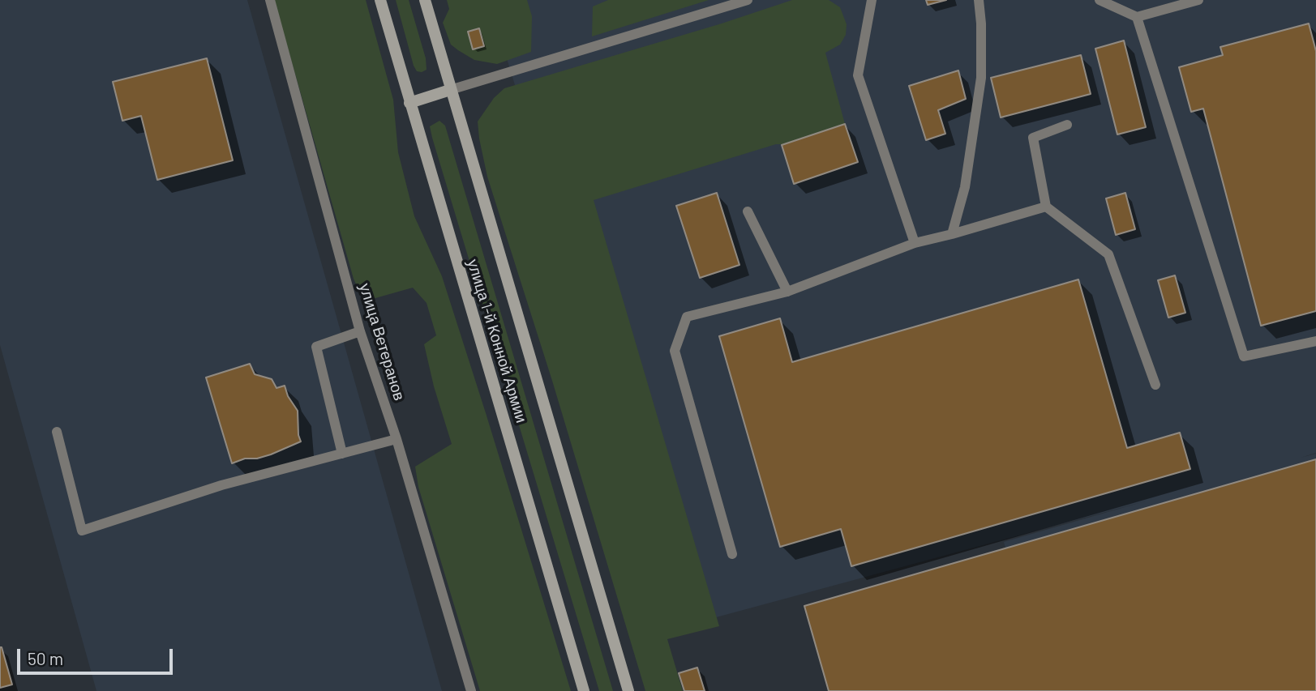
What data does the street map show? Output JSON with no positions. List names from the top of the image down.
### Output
{
  "streets": {
    "main road": ["улица 1-й Конной Армии"],
    "lane": ["улица Ветеранов"]
  },
  "scale_bar": "50 m"
}
